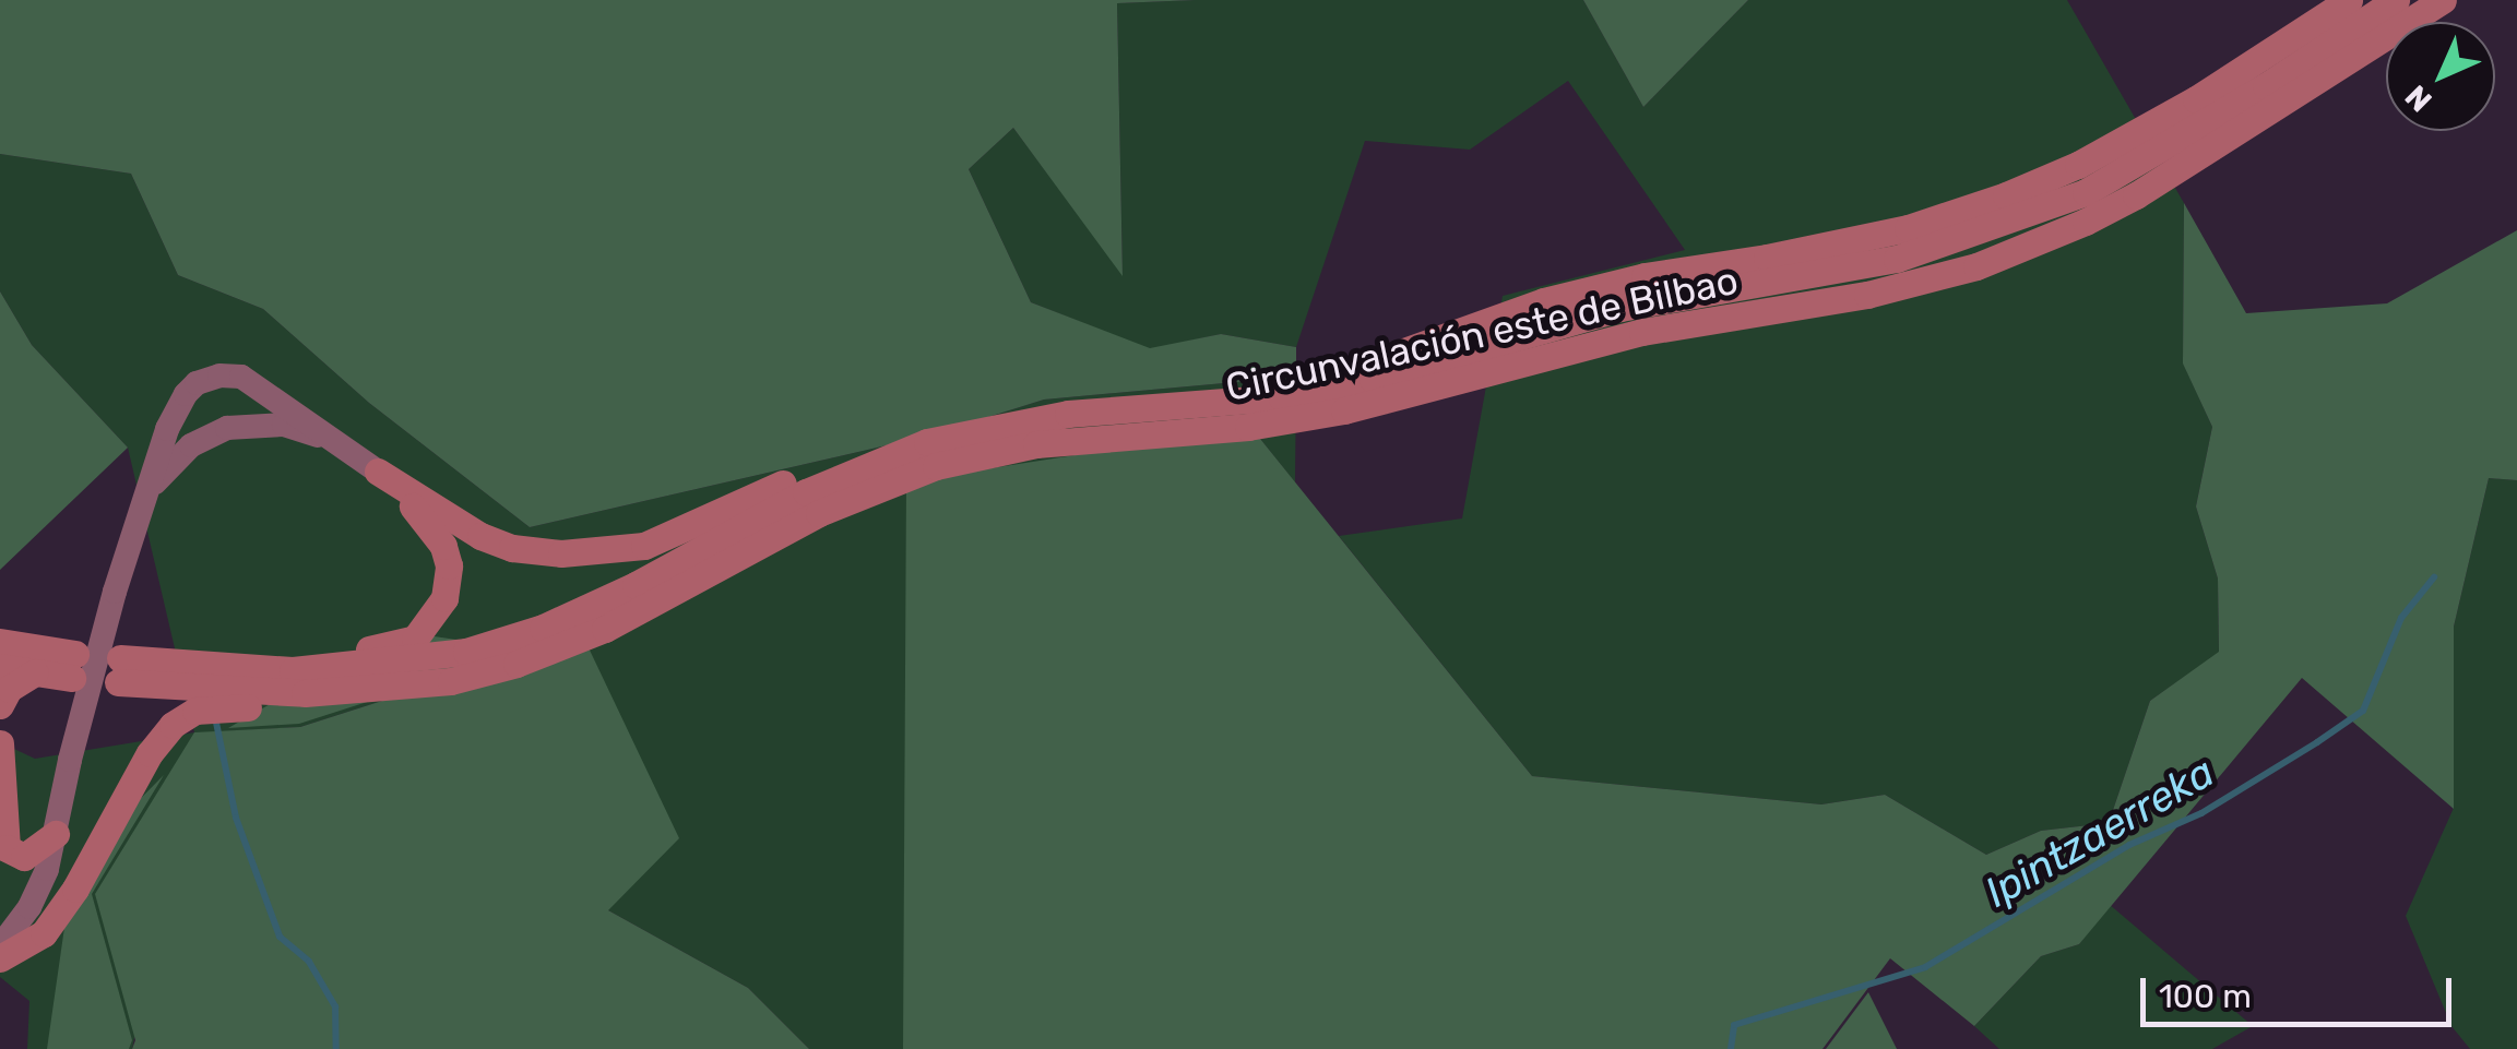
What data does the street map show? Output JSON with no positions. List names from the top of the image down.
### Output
{
  "streets": {
    "main road": ["Circunvalación este de Bilbao"]
  },
  "water": ["Ipintzaerreka"],
  "scale_bar": "100 m",
  "north": "bottom left"
}
